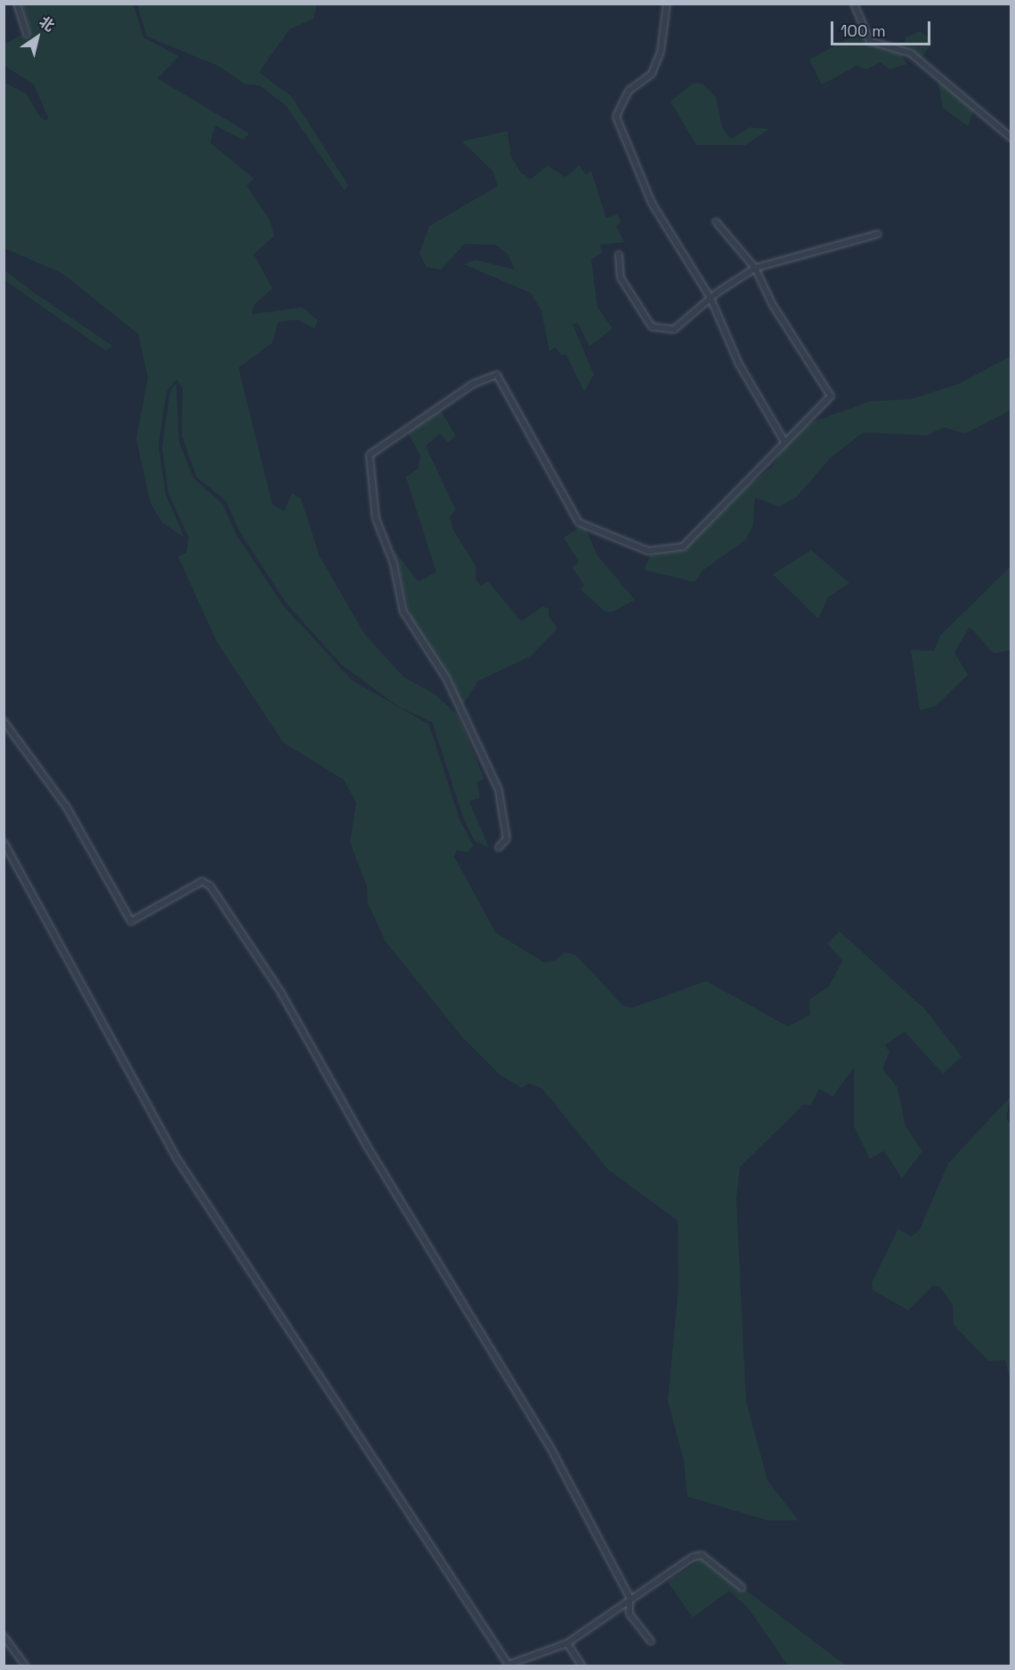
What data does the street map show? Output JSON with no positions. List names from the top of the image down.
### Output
{
  "scale_bar": "100 m",
  "north": "top right"
}
